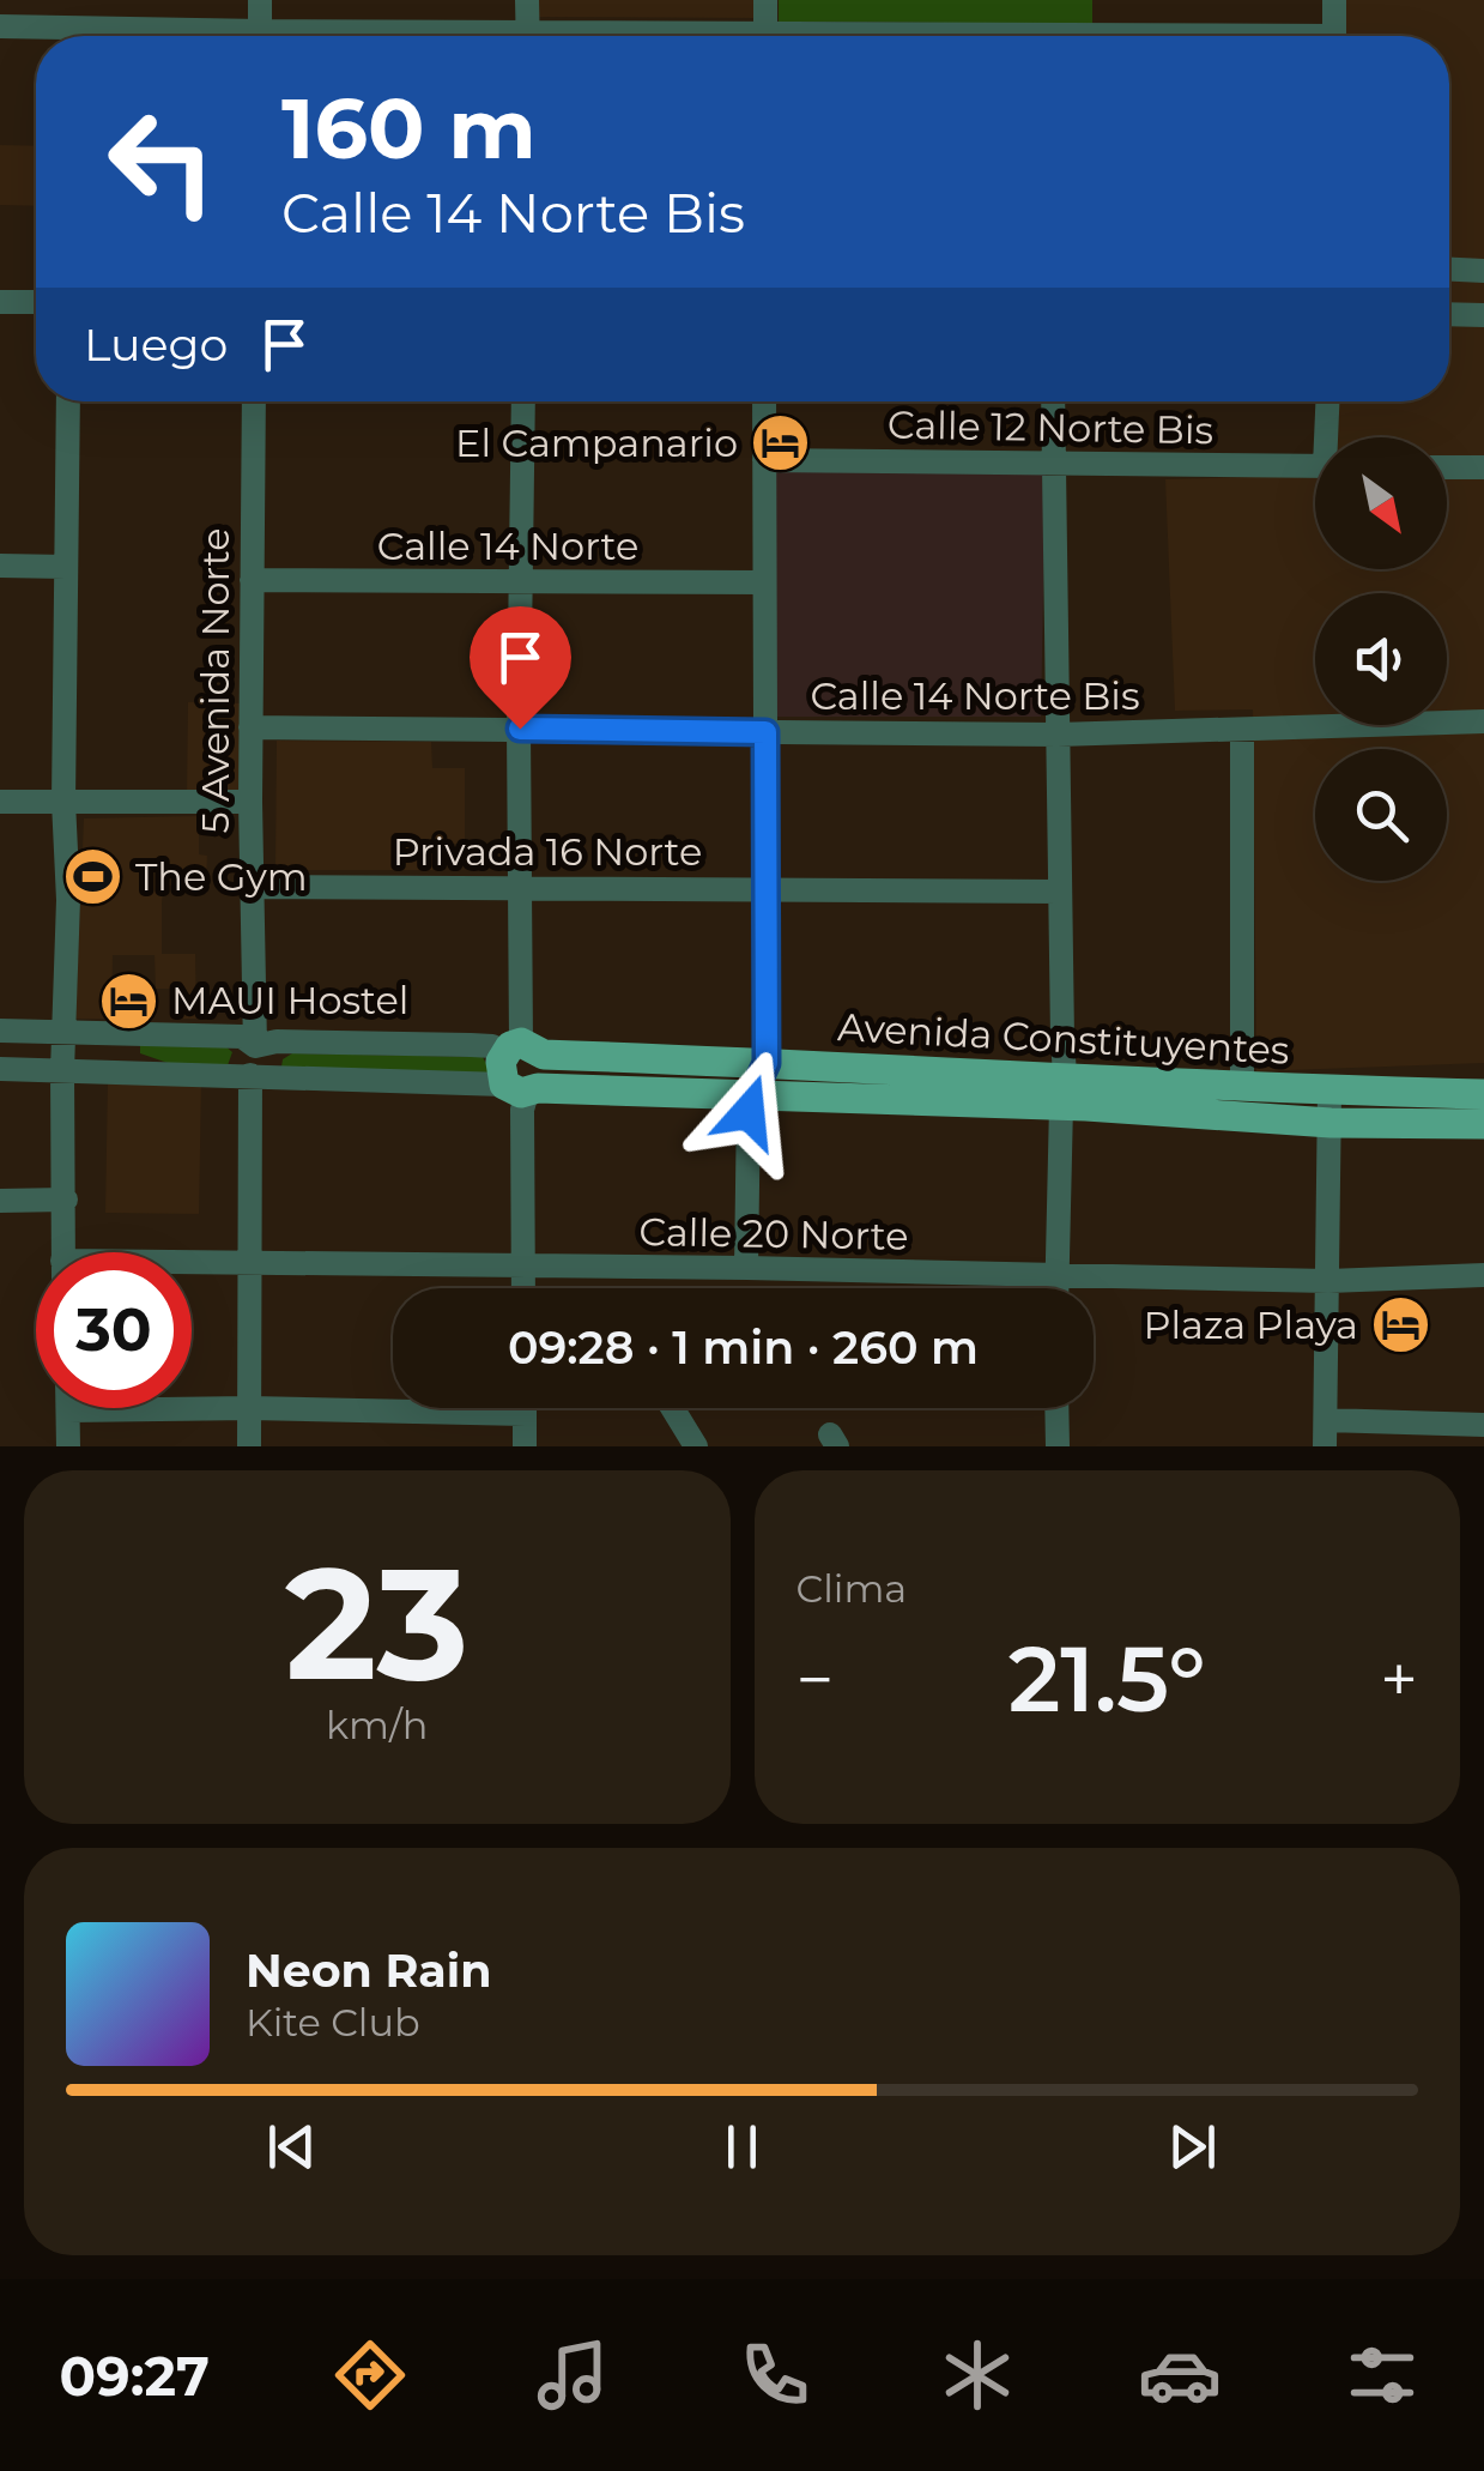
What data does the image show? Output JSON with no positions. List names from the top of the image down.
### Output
{
  "streets": {
    "main road": ["Avenida Constituyentes"],
    "street": [
      "Calle 12 Norte Bis",
      "Calle 14 Norte",
      "5 Avenida Norte",
      "Calle 14 Norte Bis",
      "Privada 16 Norte",
      "Calle 20 Norte"
    ]
  },
  "crossings": [
    ["Calle 14 Norte", "5 Avenida Norte"],
    ["5 Avenida Norte", "Calle 14 Norte Bis"],
    ["5 Avenida Norte", "Privada 16 Norte"],
    ["5 Avenida Norte", "Avenida Constituyentes"]
  ],
  "places": {
    "hotel": ["El Campanario", "MAUI Hostel", "Plaza Playa"],
    "sports": ["The Gym"]
  },
  "north": "bottom right",
  "page": {
    "turn": ["160 m", "Calle 14 Norte Bis"],
    "then": "Luego",
    "limit": "30",
    "trip": "09:28 · 1 min · 260 m",
    "tile": [
      ["23", "km/h"],
      "Clima"
    ],
    "heat": ["−", "21.5°", "+"],
    "song": ["Neon Rain", "Kite Club"],
    "tabs": "09:27"
  }
}
